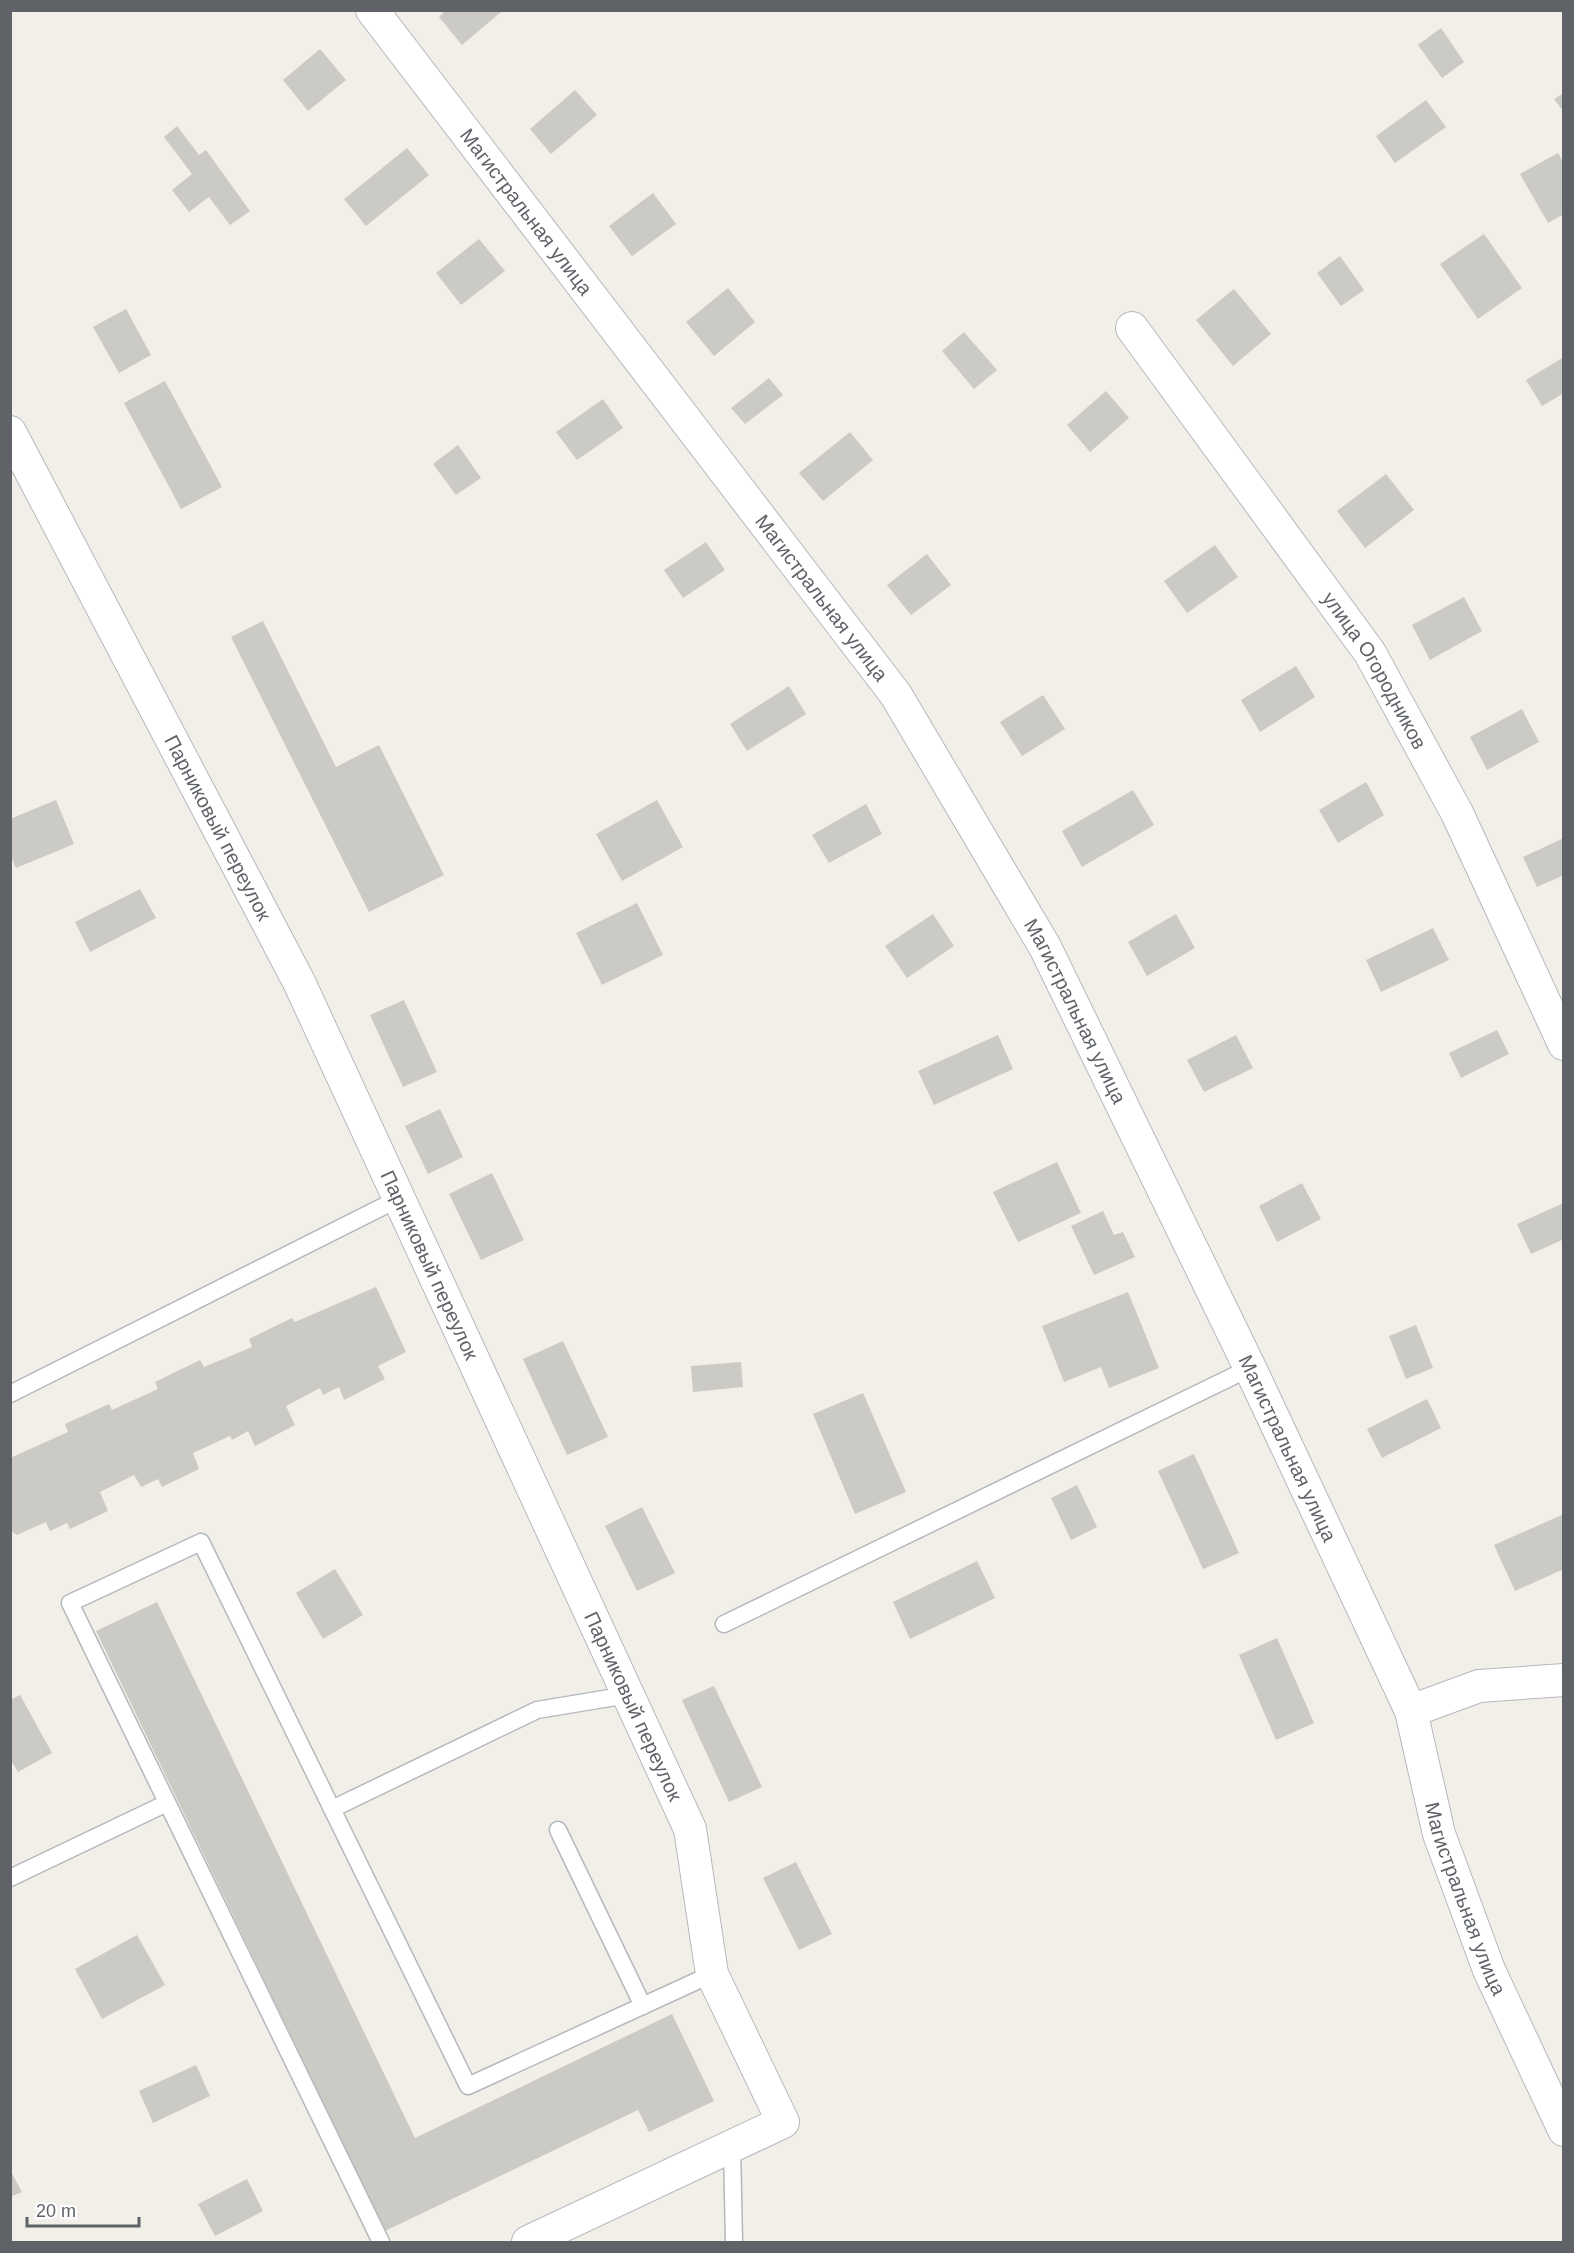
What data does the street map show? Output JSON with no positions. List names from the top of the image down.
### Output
{
  "streets": {
    "street": ["Магистральная улица", "улица Огородников", "Парниковый переулок"]
  },
  "scale_bar": "20 m"
}
